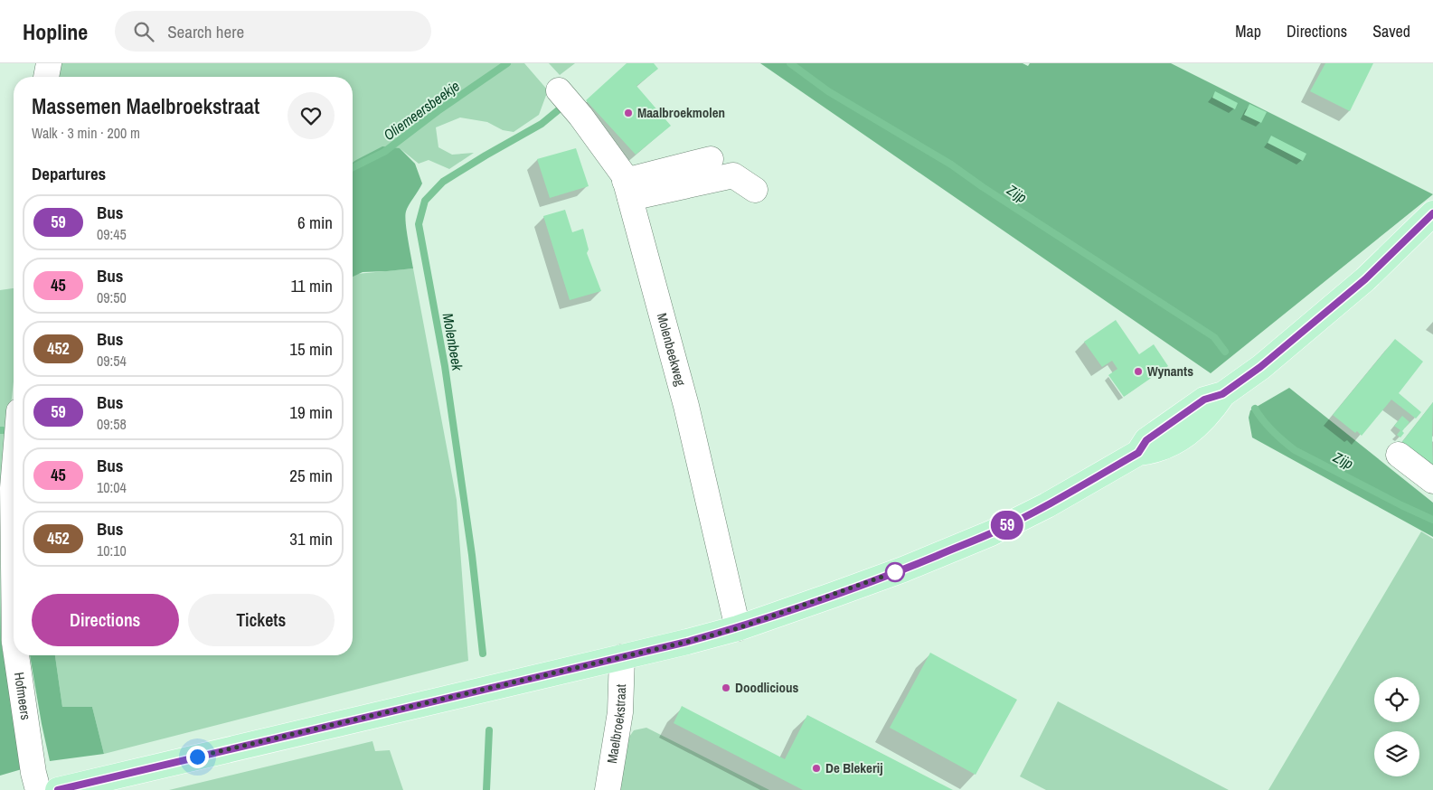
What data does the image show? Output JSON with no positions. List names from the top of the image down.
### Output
{
  "streets": {
    "street": ["Molenbeekweg", "Hofmeers", "Maelbroekstraat"]
  },
  "water": ["Oliemeersbeekje", "Zijp", "Molenbeek"],
  "places": [
    "Maalbroekmolen",
    "Wynants",
    "Doodlicious",
    "De Blekerij"
  ],
  "lines": ["bus line 59"],
  "page": {
    "header": "Hopline",
    "search": "Search here",
    "nav": ["Map", "Directions", "Saved"],
    "on_map": "59",
    "heading": [
      ["Massemen Maelbroekstraat", "Walk · 3 min · 200 m"],
      "Departures"
    ],
    "list": [
      {
        "mark": "59",
        "name": "Bus",
        "note": "09:45",
        "value": "6 min"
      },
      {
        "mark": "45",
        "name": "Bus",
        "note": "09:50",
        "value": "11 min"
      },
      {
        "mark": "452",
        "name": "Bus",
        "note": "09:54",
        "value": "15 min"
      },
      {
        "mark": "59",
        "name": "Bus",
        "note": "09:58",
        "value": "19 min"
      },
      {
        "mark": "45",
        "name": "Bus",
        "note": "10:04",
        "value": "25 min"
      },
      {
        "mark": "452",
        "name": "Bus",
        "note": "10:10",
        "value": "31 min"
      }
    ],
    "buttons": ["Directions", "Tickets"]
  }
}
